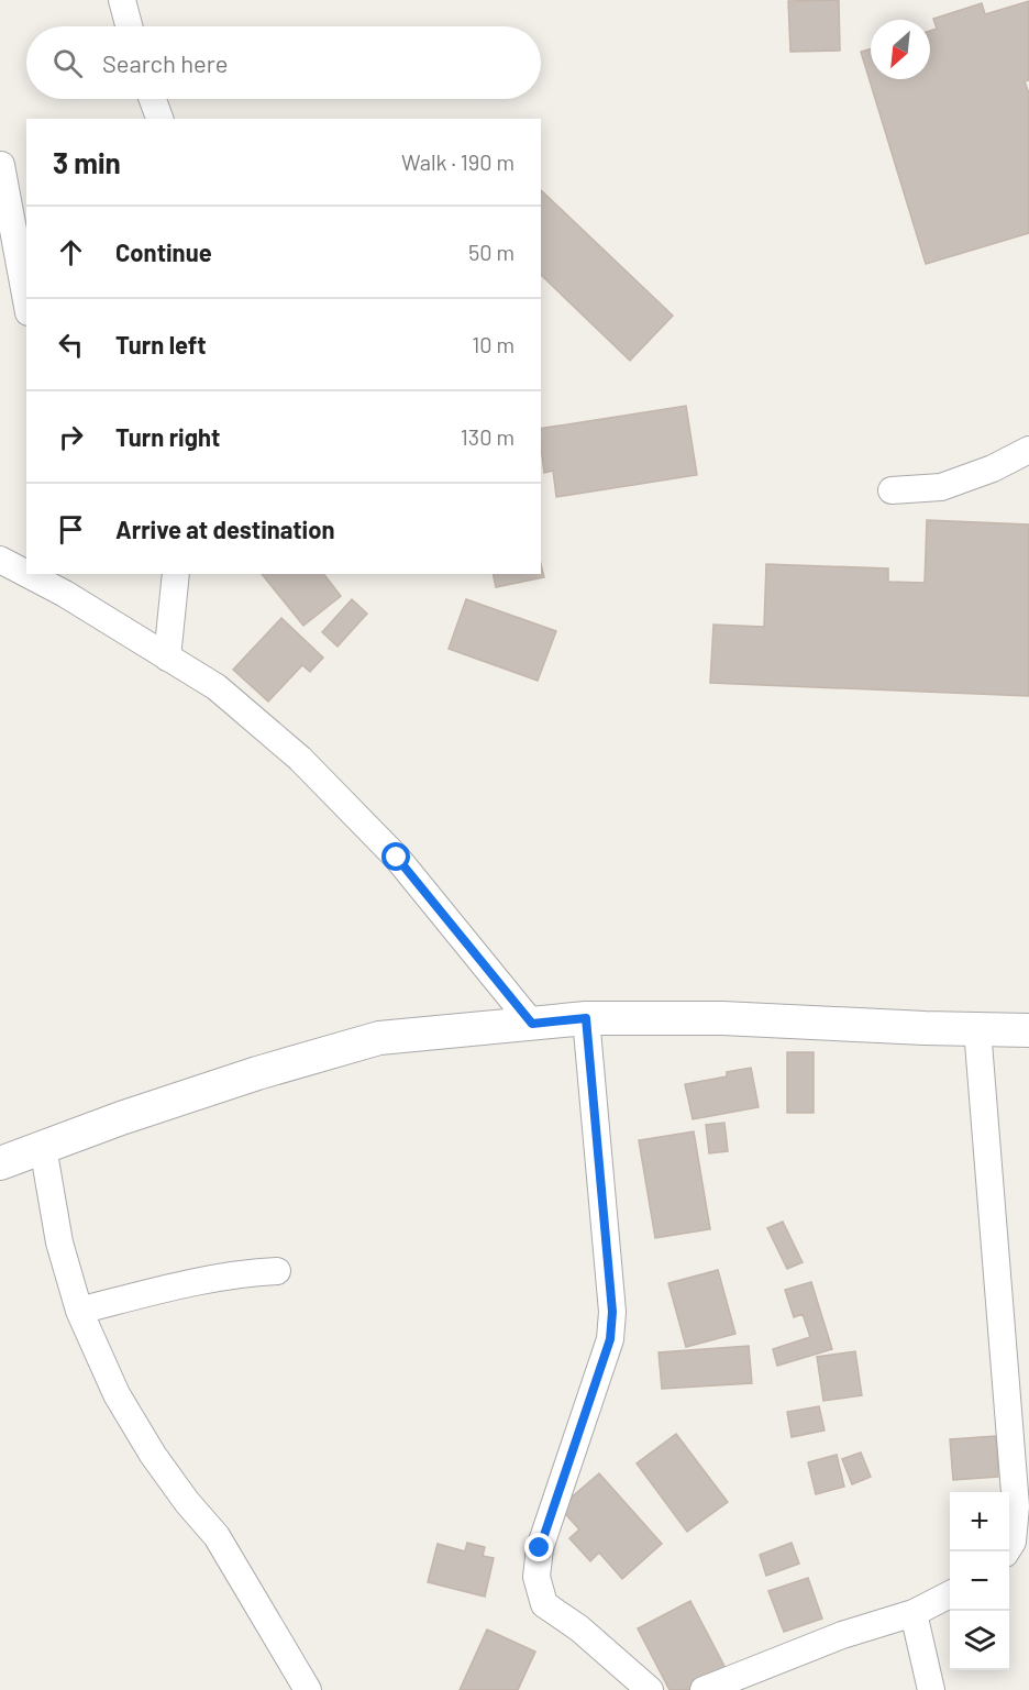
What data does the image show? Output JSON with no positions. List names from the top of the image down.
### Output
{
  "north": "bottom left",
  "page": {
    "search": "Search here",
    "heading": ["3 min", "Walk · 190 m"],
    "list": [
      ["Continue", "50 m"],
      ["Turn left", "10 m"],
      ["Turn right", "130 m"],
      "Arrive at destination"
    ],
    "map_buttons": ["+", "−"]
  }
}
